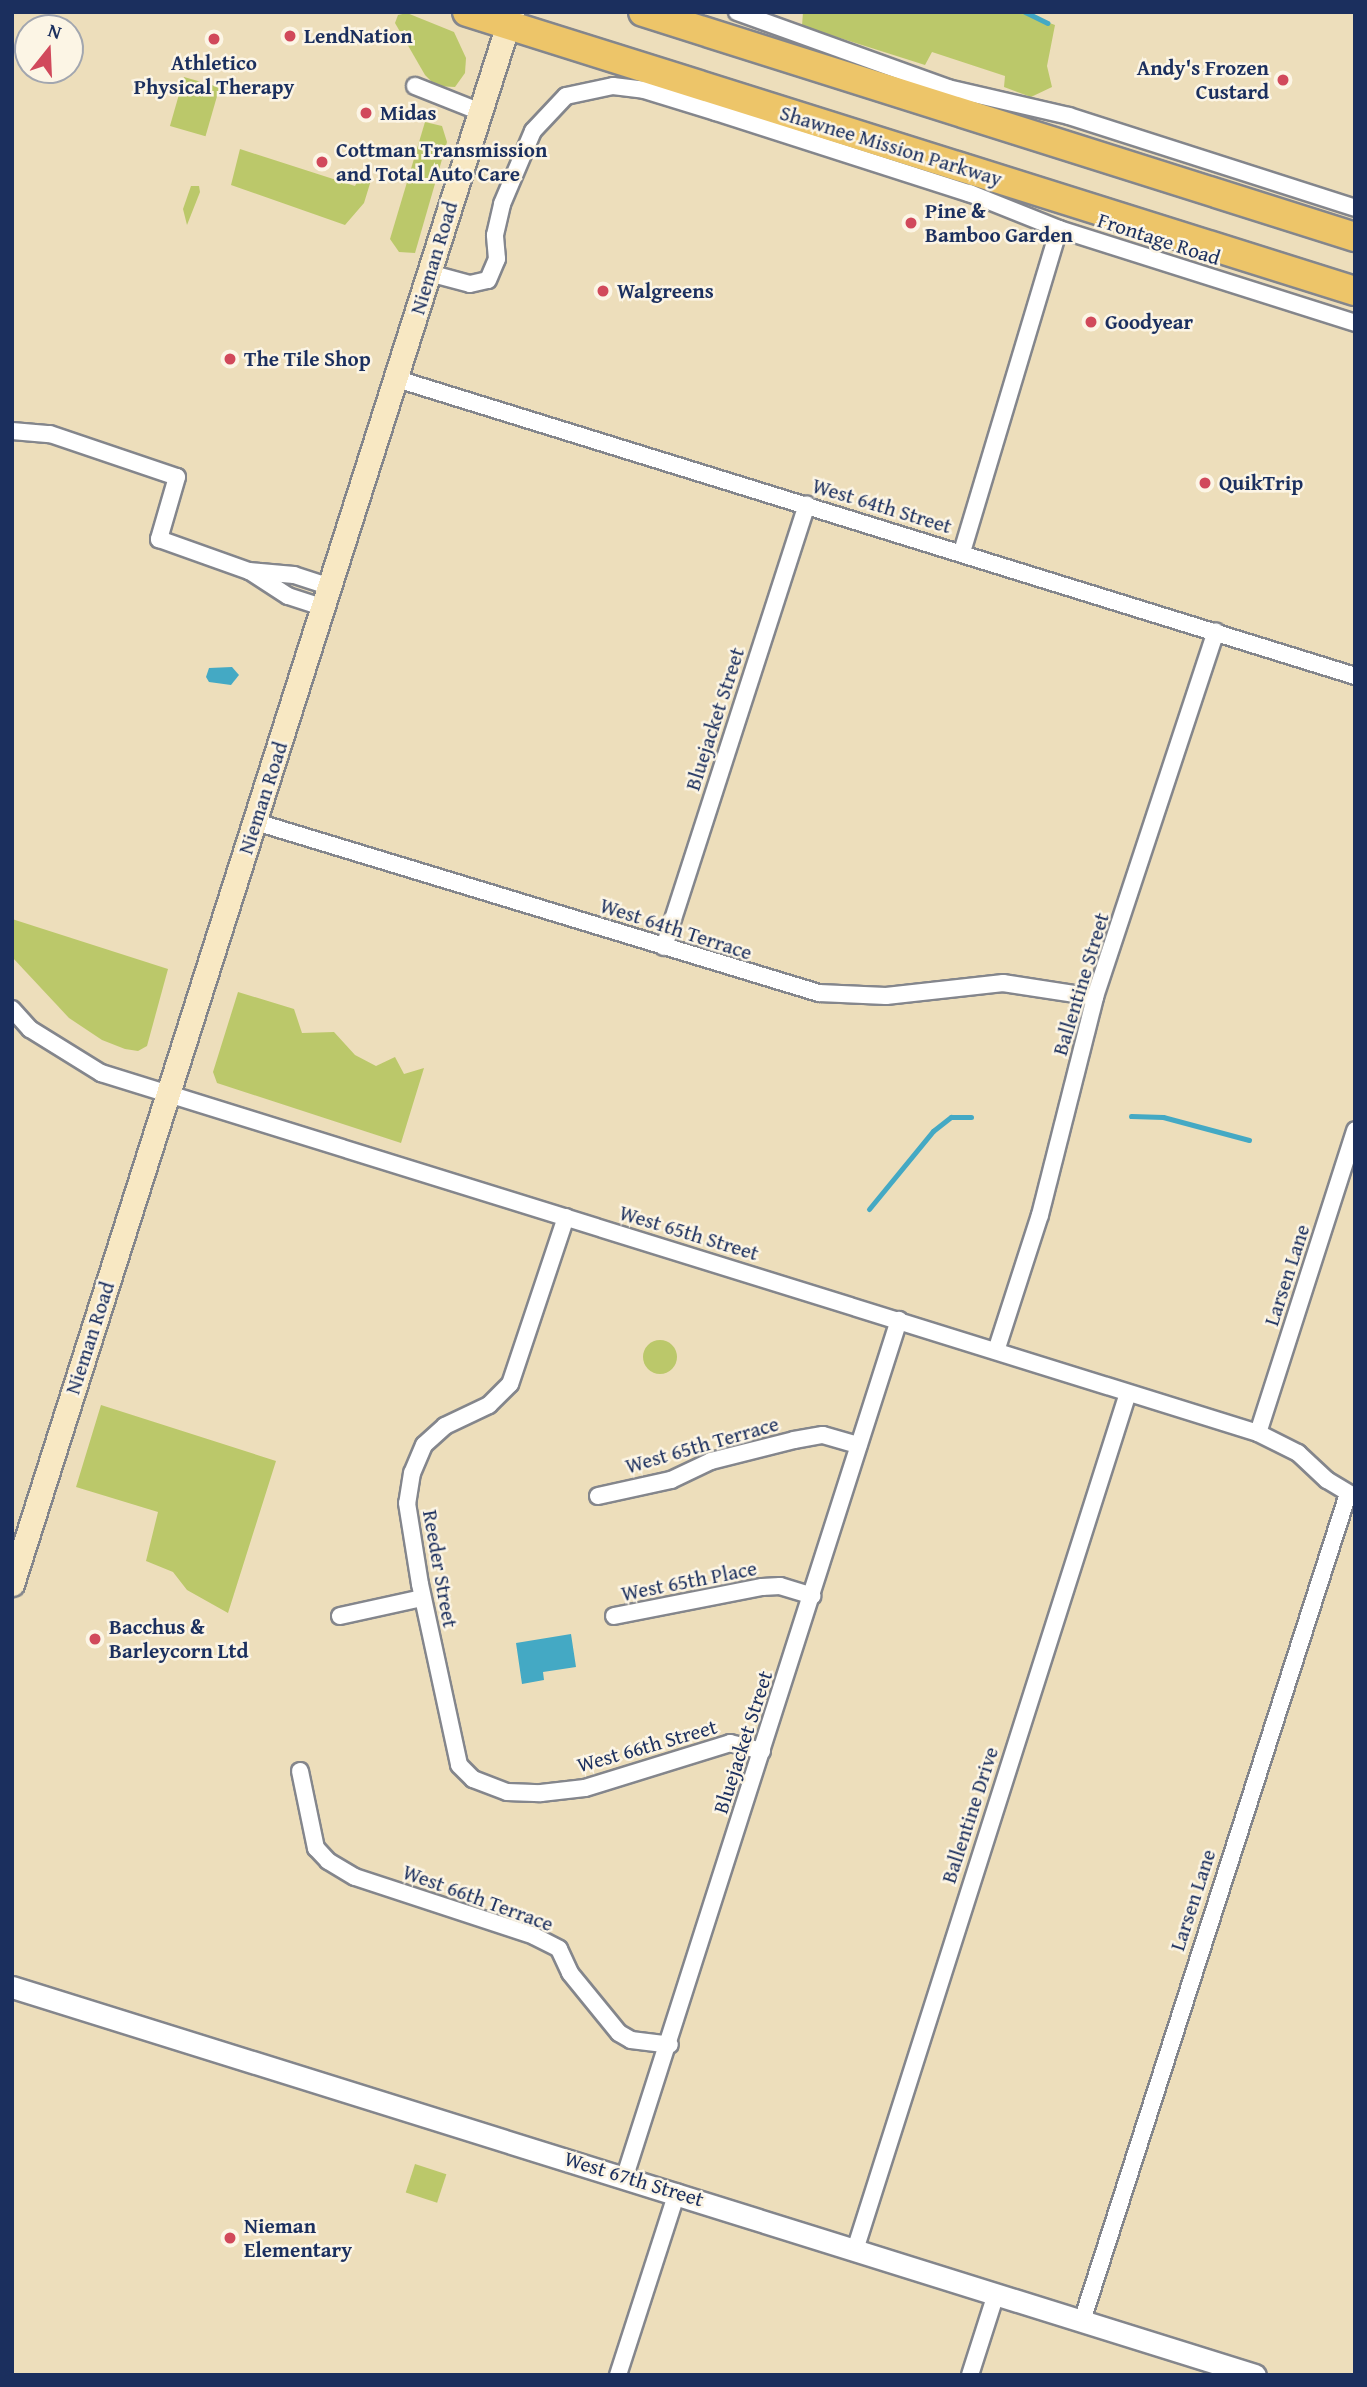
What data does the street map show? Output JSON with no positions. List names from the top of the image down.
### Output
{
  "streets": {
    "highway": ["Shawnee Mission Parkway"],
    "main road": ["Nieman Road"],
    "street": [
      "Frontage Road",
      "West 64th Street",
      "Bluejacket Street",
      "West 64th Terrace",
      "Ballentine Street",
      "West 65th Street",
      "Larsen Lane",
      "West 65th Terrace",
      "Reeder Street",
      "West 65th Place",
      "West 66th Street",
      "Ballentine Drive",
      "West 66th Terrace",
      "West 67th Street"
    ]
  },
  "crossings": [
    ["Shawnee Mission Parkway", "Nieman Road"],
    ["Frontage Road", "Nieman Road"],
    ["Nieman Road", "West 64th Street"],
    ["Nieman Road", "West 64th Terrace"],
    ["Nieman Road", "West 65th Street"],
    ["West 64th Street", "Bluejacket Street"],
    ["West 64th Street", "Ballentine Street"],
    ["Bluejacket Street", "West 64th Terrace"],
    ["Bluejacket Street", "West 65th Street"],
    ["Bluejacket Street", "West 65th Terrace"],
    ["Bluejacket Street", "West 65th Place"],
    ["Bluejacket Street", "West 66th Street"],
    ["Bluejacket Street", "West 66th Terrace"],
    ["Bluejacket Street", "West 67th Street"],
    ["West 64th Terrace", "Ballentine Street"],
    ["Ballentine Street", "West 65th Street"],
    ["West 65th Street", "Larsen Lane"],
    ["West 65th Street", "Reeder Street"],
    ["West 65th Street", "Ballentine Drive"],
    ["Larsen Lane", "West 67th Street"],
    ["Reeder Street", "West 66th Street"],
    ["Ballentine Drive", "West 67th Street"]
  ],
  "places": [
    "LendNation",
    "Athletico Physical Therapy",
    "Andy's Frozen Custard",
    "Midas",
    "Cottman Transmission and Total Auto Care",
    "Pine & Bamboo Garden",
    "Walgreens",
    "Goodyear",
    "The Tile Shop",
    "QuikTrip",
    "Bacchus & Barleycorn Ltd",
    "Nieman Elementary"
  ],
  "north": "top"
}
